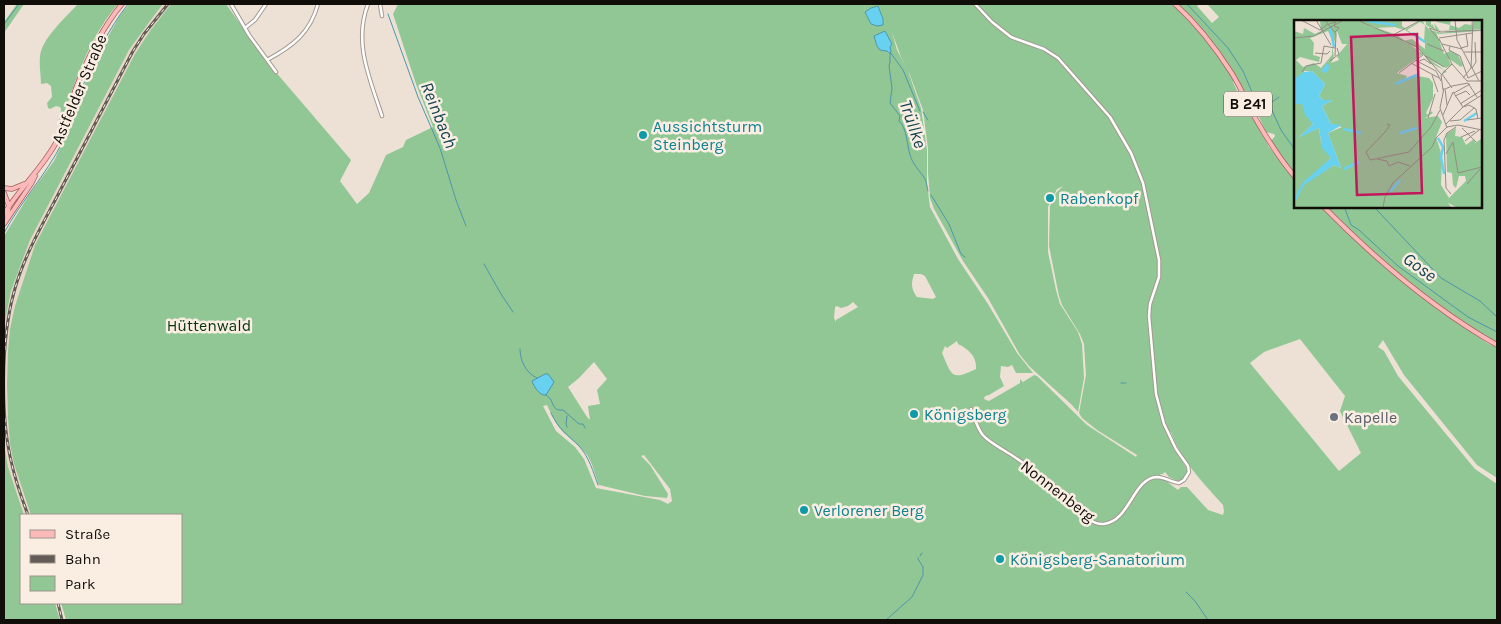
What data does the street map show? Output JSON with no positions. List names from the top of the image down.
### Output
{
  "streets": {
    "main road": ["Astfelder Straße", "B 241"],
    "street": ["Nonnenberg"]
  },
  "water": ["Reinbach", "Trüllke", "Gose"],
  "parks": ["Hüttenwald"],
  "places": [
    "Aussichtsturm Steinberg",
    "Rabenkopf",
    "Königsberg",
    "Kapelle",
    "Verlorener Berg",
    "Königsberg-Sanatorium"
  ],
  "legend": ["Straße", "Bahn", "Park"]
}
